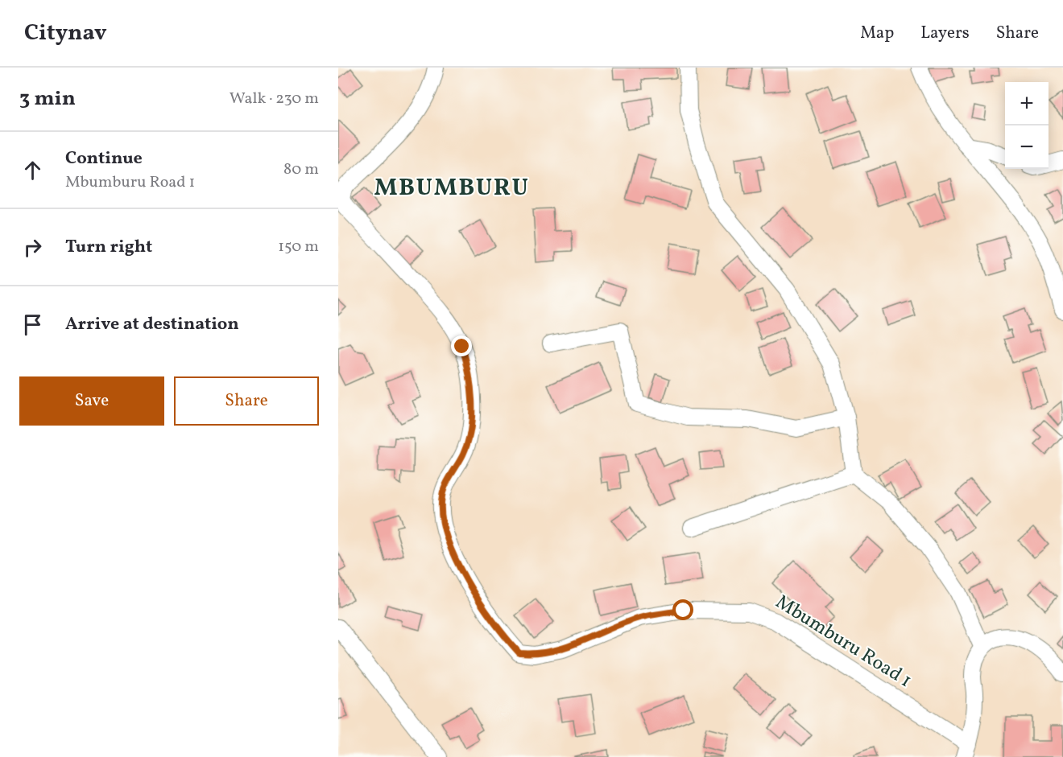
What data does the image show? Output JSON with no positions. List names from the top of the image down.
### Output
{
  "streets": {
    "street": ["Mbumburu Road 1"]
  },
  "districts": ["MBUMBURU"],
  "page": {
    "header": "Citynav",
    "nav": ["Map", "Layers", "Share"],
    "heading": ["3 min", "Walk · 230 m"],
    "map_buttons": ["+", "−"],
    "list": [
      ["Continue", "Mbumburu Road 1", "80 m"],
      ["Turn right", "150 m"],
      "Arrive at destination"
    ],
    "buttons": ["Save", "Share"]
  }
}
